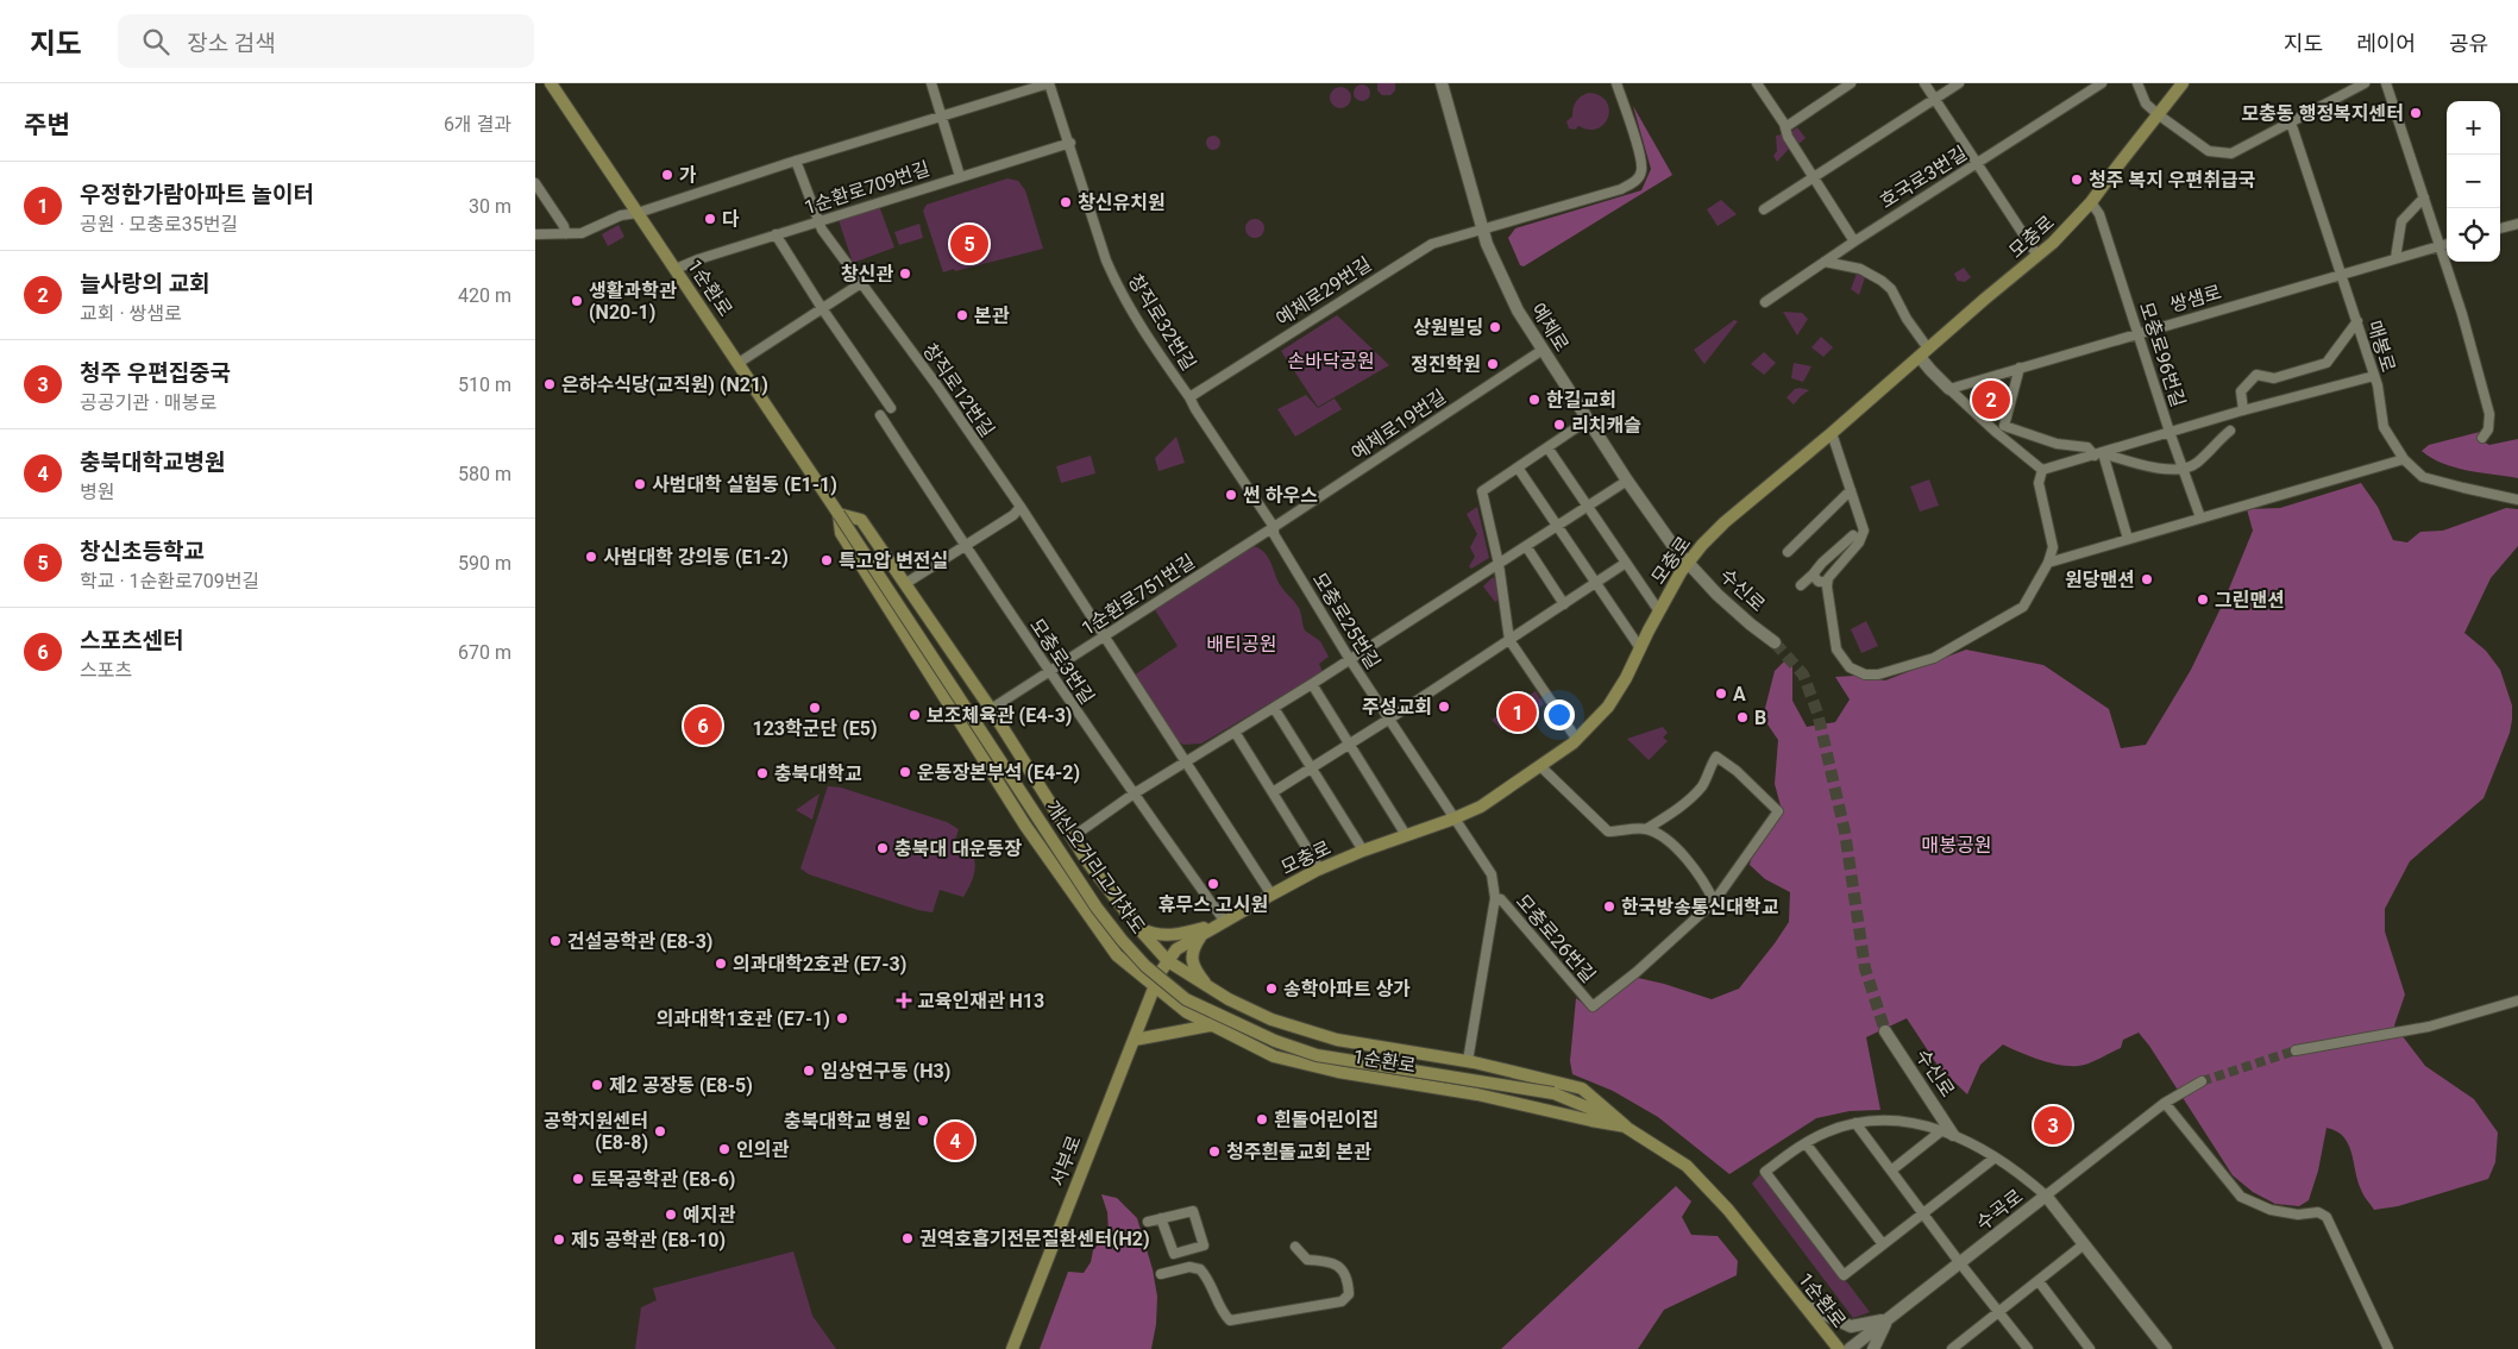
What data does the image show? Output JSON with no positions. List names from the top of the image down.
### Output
{
  "streets": {
    "main road": [
      "모충로",
      "1순환로",
      "개신오거리고가차도",
      "서부로"
    ],
    "street": [
      "호국로3번길",
      "1순환로709번길",
      "예체로29번길",
      "쌍샘로",
      "창직로32번길",
      "예체로",
      "매봉로",
      "모충로96번길",
      "창직로12번길",
      "예체로19번길",
      "수신로",
      "1순환로751번길",
      "모충로25번길",
      "모충로3번길",
      "모충로26번길",
      "수곡로"
    ]
  },
  "crossings": [
    ["1순환로709번길", "1순환로"],
    ["1순환로709번길", "창직로32번길"],
    ["1순환로709번길", "창직로12번길"],
    ["모충로", "1순환로"],
    ["모충로", "예체로"],
    ["모충로", "모충로96번길"],
    ["모충로", "창직로12번길"],
    ["모충로", "수신로"],
    ["모충로", "모충로25번길"],
    ["모충로", "모충로3번길"],
    ["모충로", "모충로26번길"],
    ["모충로", "서부로"],
    ["1순환로", "개신오거리고가차도"],
    ["1순환로", "서부로"],
    ["예체로29번길", "창직로32번길"],
    ["예체로29번길", "예체로"],
    ["쌍샘로", "매봉로"],
    ["쌍샘로", "모충로96번길"],
    ["창직로32번길", "예체로19번길"],
    ["창직로32번길", "1순환로751번길"],
    ["창직로32번길", "모충로25번길"],
    ["예체로", "예체로19번길"],
    ["예체로", "수신로"],
    ["창직로12번길", "1순환로751번길"],
    ["예체로19번길", "1순환로751번길"],
    ["예체로19번길", "모충로25번길"],
    ["1순환로751번길", "모충로25번길"],
    ["1순환로751번길", "모충로3번길"],
    ["모충로25번길", "모충로26번길"]
  ],
  "parks": ["손바닥공원", "배티공원", "매봉공원"],
  "places": {
    "other": [
      "모충동 행정복지센터",
      "가",
      "청주 복지 우편취급국",
      "창신유치원",
      "다",
      "창신관",
      "생활과학관 (N20-1)",
      "본관",
      "상원빌딩",
      "정진학원",
      "은하수식당(교직원) (N21)",
      "한길교회",
      "리치캐슬",
      "사범대학 실험동 (E1-1)",
      "썬 하우스",
      "사범대학 강의동 (E1-2)",
      "특고압 변전실",
      "원당맨션",
      "그린맨션",
      "A",
      "주성교회",
      "123학군단 (E5)",
      "보조체육관 (E4-3)",
      "B",
      "운동장본부석 (E4-2)",
      "충북대학교",
      "충북대 대운동장",
      "휴무스 고시원",
      "한국방송통신대학교",
      "건설공학관 (E8-3)",
      "의과대학2호관 (E7-3)",
      "송학아파트 상가",
      "의과대학1호관 (E7-1)",
      "임상연구동 (H3)",
      "제2 공장동 (E8-5)",
      "흰돌어린이집",
      "충북대학교 병원",
      "공학지원센터 (E8-8)",
      "인의관",
      "청주흰돌교회 본관",
      "토목공학관 (E8-6)",
      "예지관",
      "권역호흡기전문질환센터(H2)",
      "제5 공학관 (E8-10)"
    ],
    "health": ["교육인재관 H13"]
  },
  "page": {
    "header": "지도",
    "search": "장소 검색",
    "nav": ["지도", "레이어", "공유"],
    "heading": ["주변", "6개 결과"],
    "map_buttons": ["+", "−"],
    "list": [
      {
        "mark": "1",
        "name": "우정한가람아파트 놀이터",
        "note": "공원 · 모충로35번길",
        "value": "30 m"
      },
      {
        "mark": "2",
        "name": "늘사랑의 교회",
        "note": "교회 · 쌍샘로",
        "value": "420 m"
      },
      {
        "mark": "3",
        "name": "청주 우편집중국",
        "note": "공공기관 · 매봉로",
        "value": "510 m"
      },
      {
        "mark": "4",
        "name": "충북대학교병원",
        "note": "병원",
        "value": "580 m"
      },
      {
        "mark": "5",
        "name": "창신초등학교",
        "note": "학교 · 1순환로709번길",
        "value": "590 m"
      },
      {
        "mark": "6",
        "name": "스포츠센터",
        "note": "스포츠",
        "value": "670 m"
      }
    ],
    "pins": [
      "5",
      "2",
      "1",
      "6",
      "3",
      "4"
    ]
  }
}
